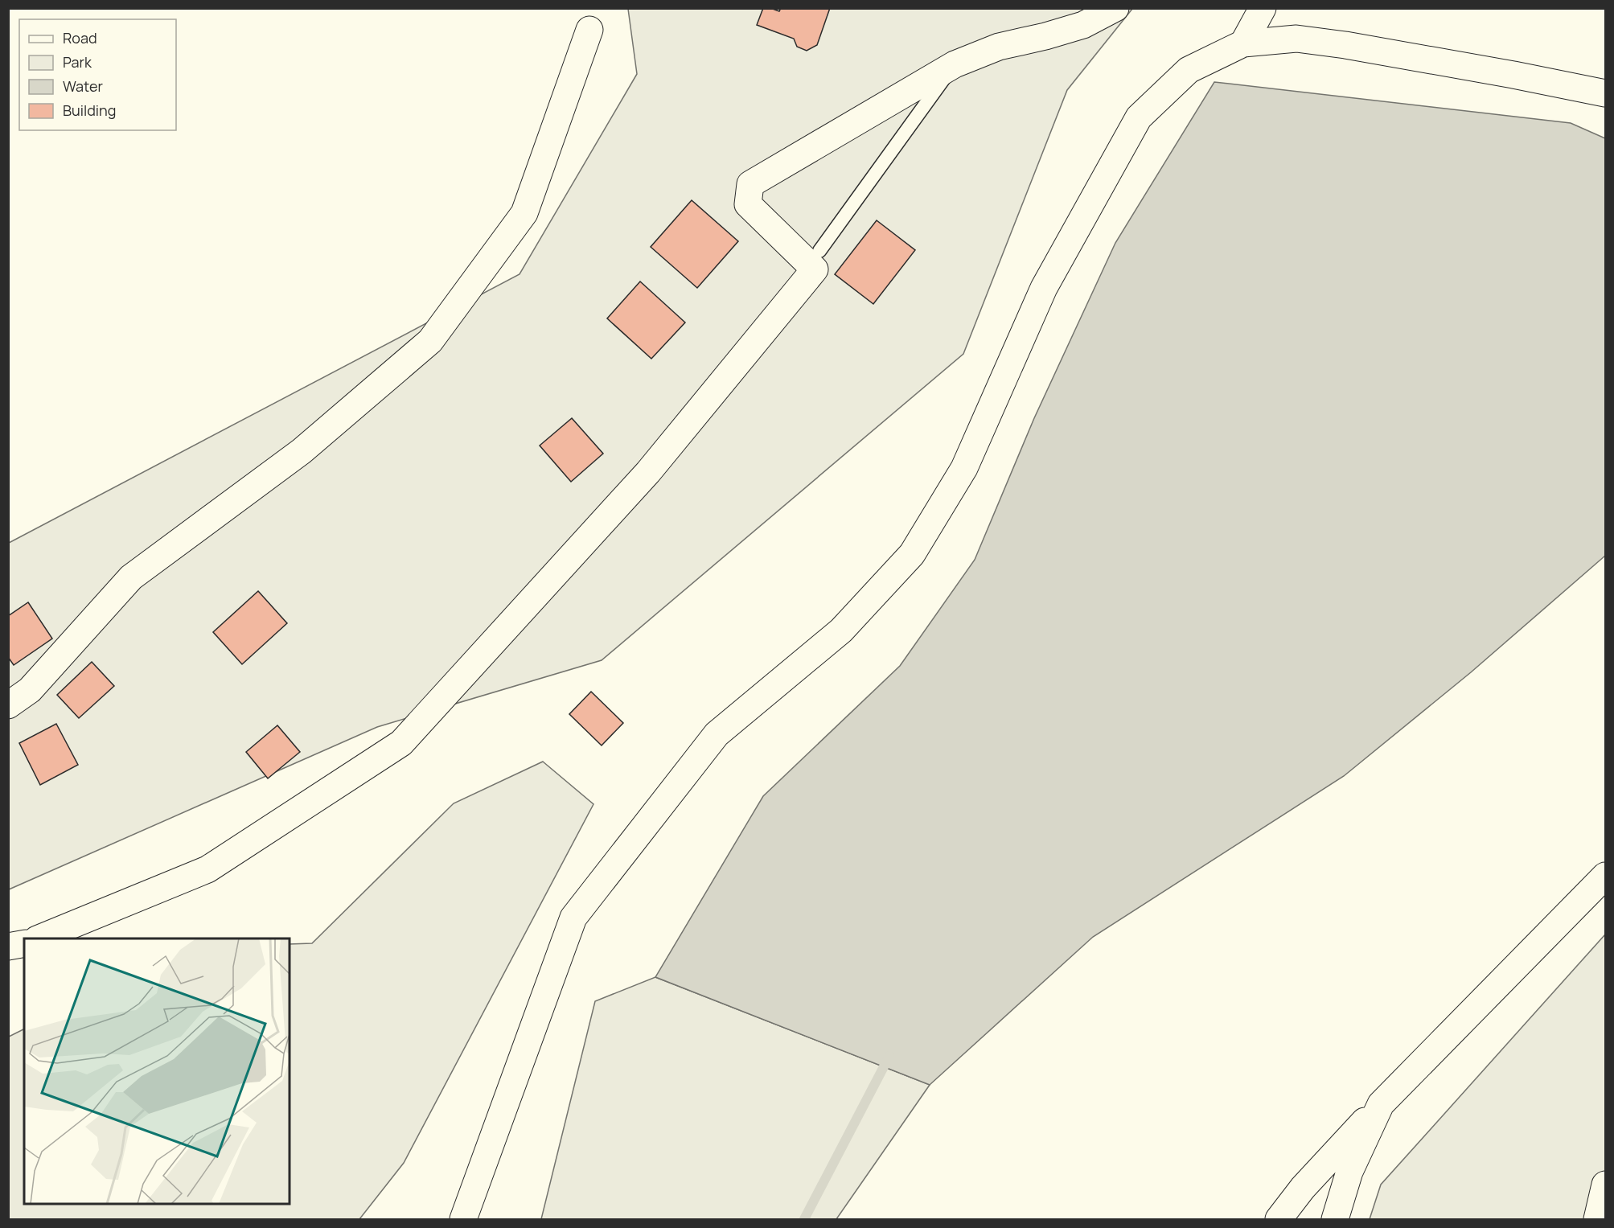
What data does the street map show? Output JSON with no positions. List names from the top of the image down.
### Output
{
  "legend": [
    "Road",
    "Park",
    "Water",
    "Building"
  ]
}
